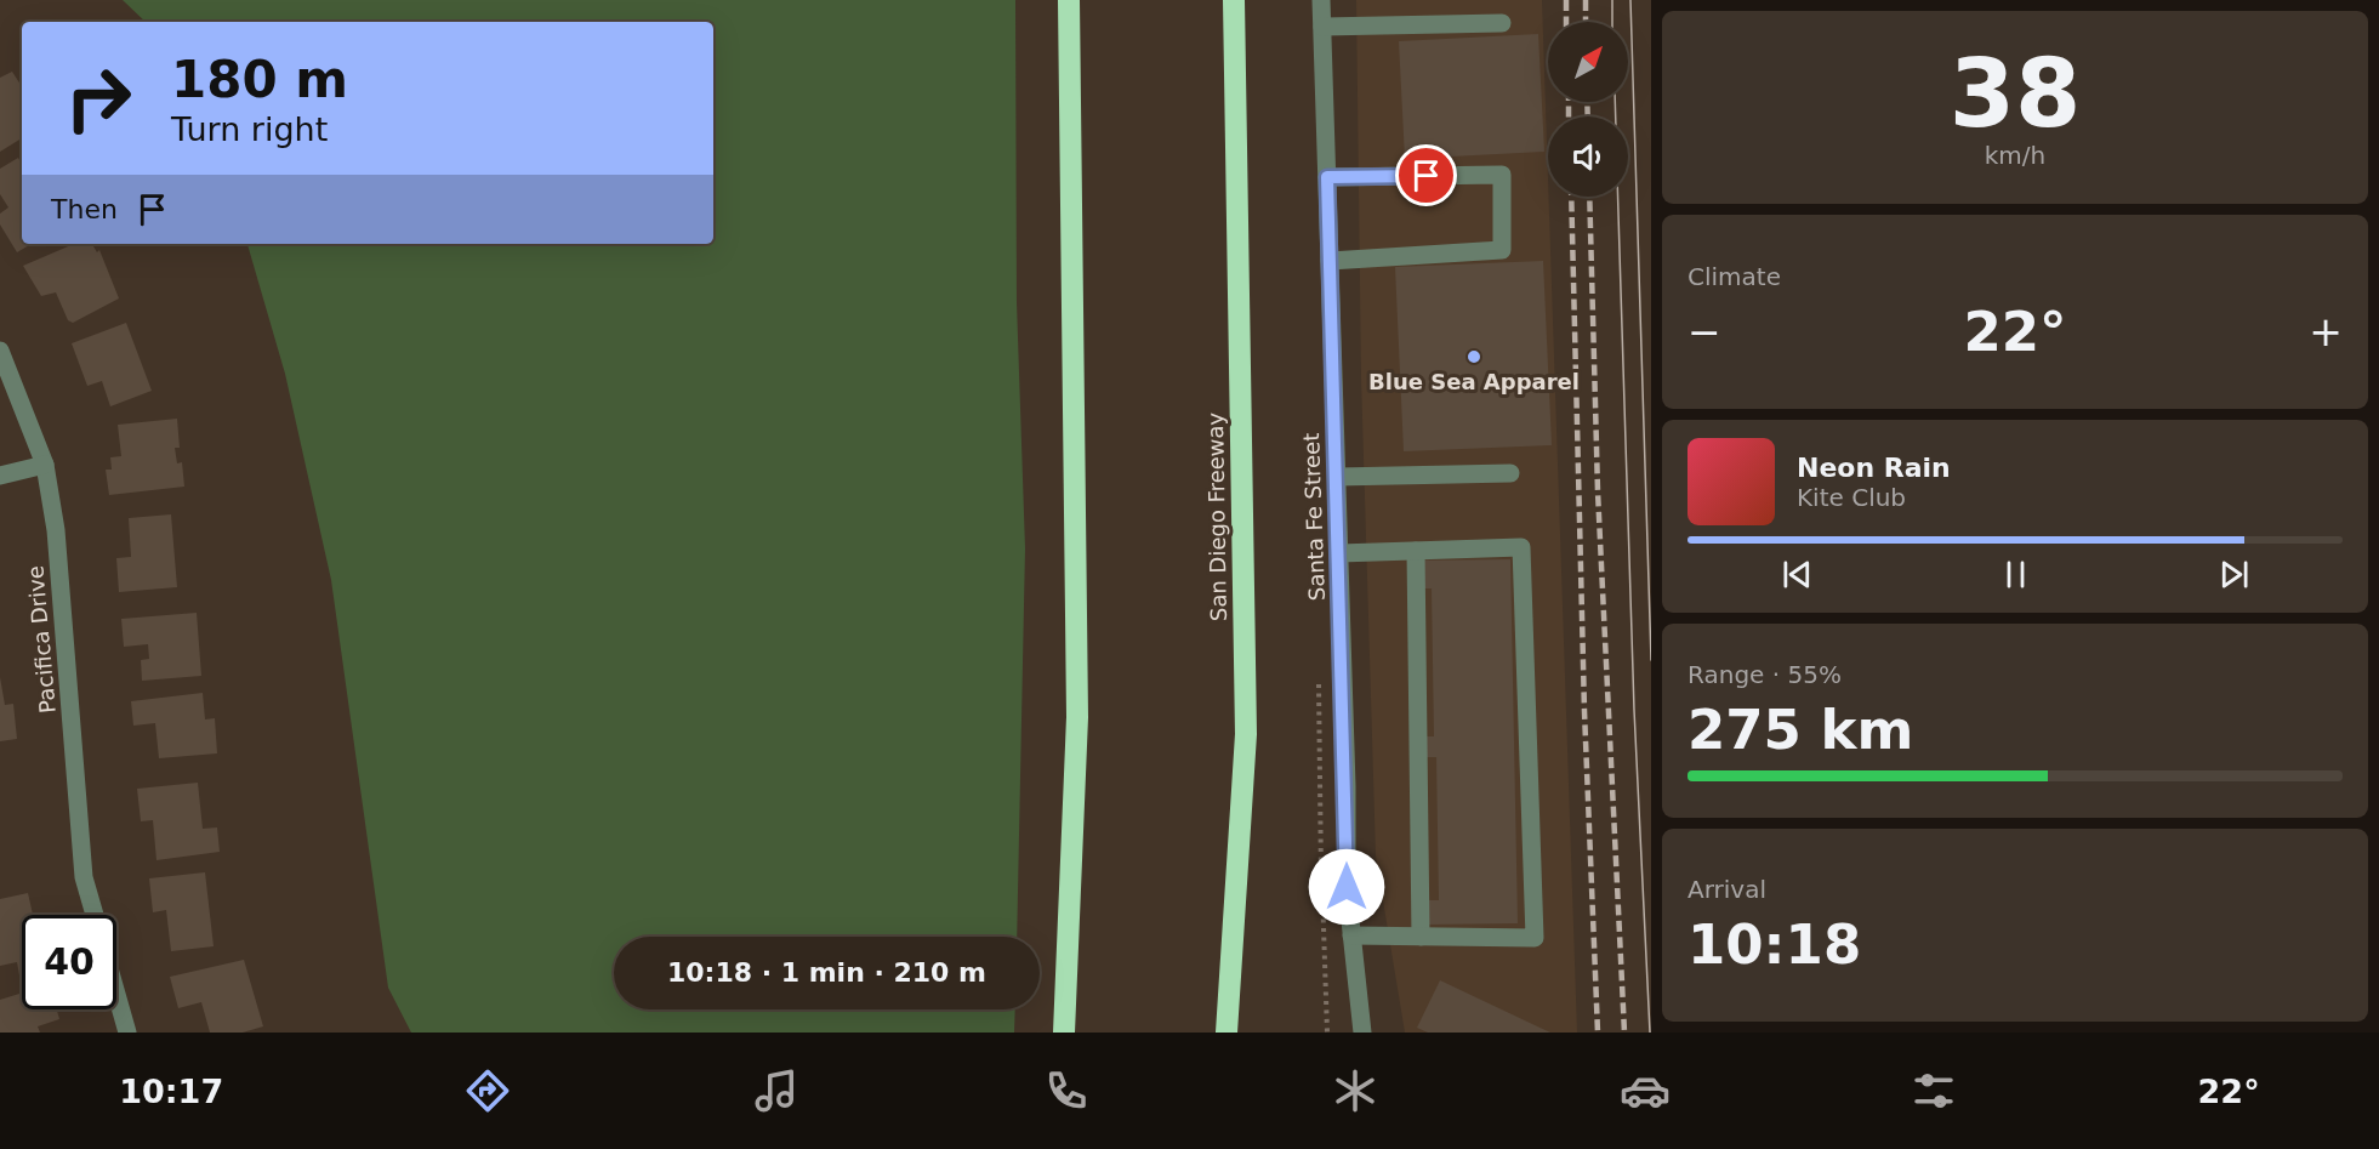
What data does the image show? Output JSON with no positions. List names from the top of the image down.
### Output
{
  "streets": {
    "highway": ["San Diego Freeway"],
    "street": ["Santa Fe Street", "Pacifica Drive"]
  },
  "places": ["Blue Sea Apparel"],
  "north": "top right",
  "page": {
    "tile": [
      ["38", "km/h"],
      "Climate",
      ["Range · 55%", "275 km"],
      ["Arrival", "10:18"]
    ],
    "turn": ["180 m", "Turn right"],
    "then": "Then",
    "heat": ["−", "22°", "+"],
    "song": ["Neon Rain", "Kite Club"],
    "limit": "40",
    "trip": "10:18 · 1 min · 210 m",
    "tabs": ["10:17", "22°"]
  }
}
